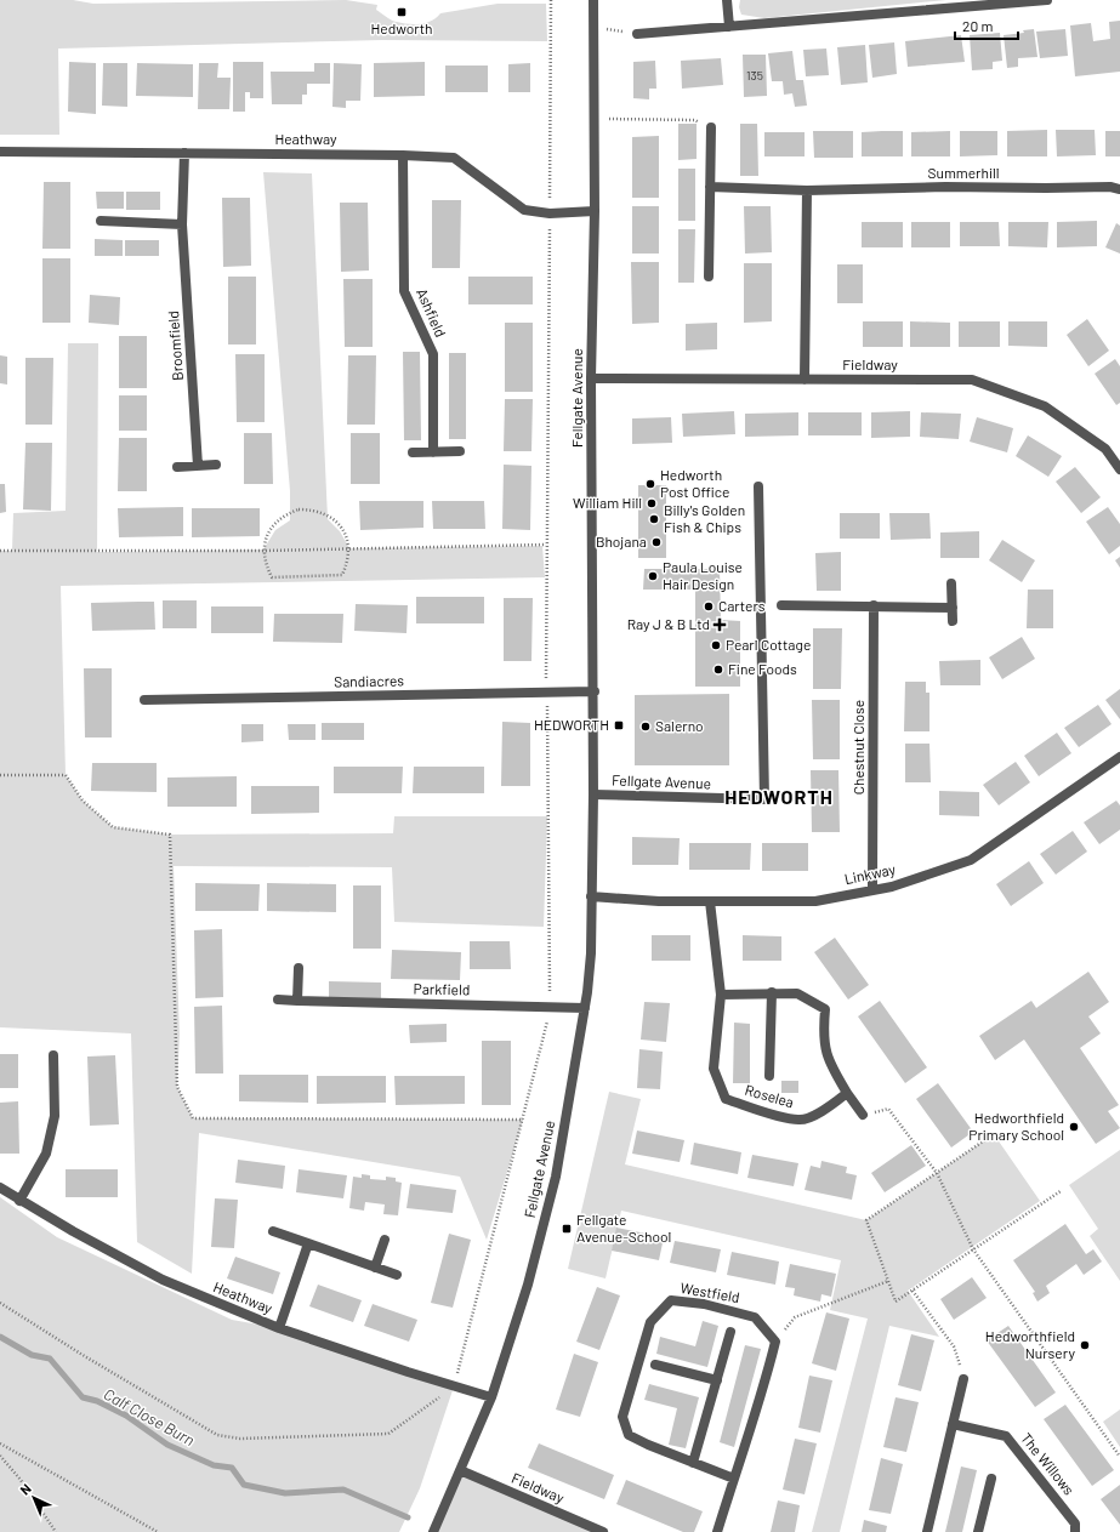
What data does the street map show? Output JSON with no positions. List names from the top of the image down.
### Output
{
  "streets": {
    "street": [
      "Heathway",
      "Summerhill",
      "Ashfield",
      "Broomfield",
      "Fieldway",
      "Fellgate Avenue",
      "Sandiacres",
      "Chestnut Close",
      "Linkway",
      "Parkfield",
      "Roselea",
      "Westfield",
      "The Willows"
    ]
  },
  "crossings": [
    ["Heathway", "Ashfield"],
    ["Heathway", "Broomfield"],
    ["Heathway", "Fellgate Avenue"],
    ["Fieldway", "Fellgate Avenue"],
    ["Fellgate Avenue", "Sandiacres"],
    ["Fellgate Avenue", "Linkway"],
    ["Fellgate Avenue", "Parkfield"],
    ["Chestnut Close", "Linkway"],
    ["Linkway", "Roselea"]
  ],
  "districts": ["HEDWORTH"],
  "water": ["Calf Close Burn"],
  "places": {
    "transit": ["Hedworth", "HEDWORTH", "Fellgate Avenue-School"],
    "other": [
      "Hedworth Post Office",
      "William Hill",
      "Billy's Golden Fish & Chips",
      "Bhojana",
      "Paula Louise Hair Design",
      "Carters",
      "Pearl Cottage",
      "Fine Foods",
      "Salerno",
      "Hedworthfield Primary School",
      "Hedworthfield Nursery"
    ],
    "health": ["Ray J & B Ltd"]
  },
  "house_numbers": ["135"],
  "scale_bar": "20 m",
  "north": "top left"
}
